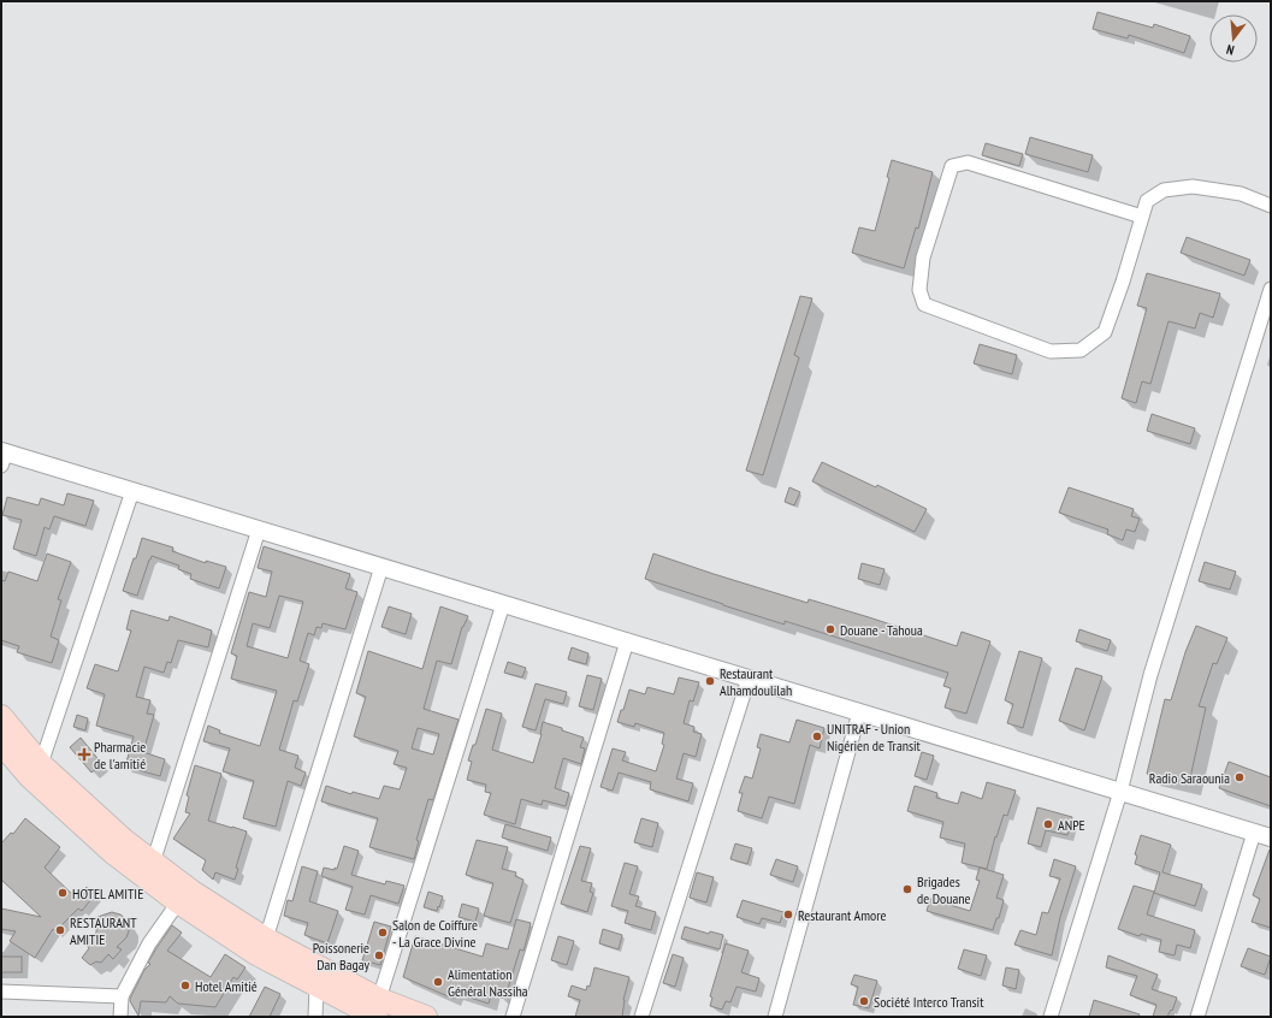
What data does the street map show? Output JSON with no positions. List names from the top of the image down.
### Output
{
  "places": {
    "other": [
      "Douane - Tahoua",
      "Restaurant Alhamdoulilah",
      "UNITRAF - Union Nigérien de Transit",
      "Radio Saraounia",
      "ANPE",
      "Brigades de Douane",
      "HOTEL AMITIE",
      "Restaurant Amore",
      "RESTAURANT AMITIE",
      "Salon de Coiffure - La Grace Divine",
      "Poissonerie Dan Bagay",
      "Alimentation Général Nassiha",
      "Hotel Amitié",
      "Société Interco Transit"
    ],
    "health": ["Pharmacie de l'amitié"]
  },
  "north": "bottom"
}
